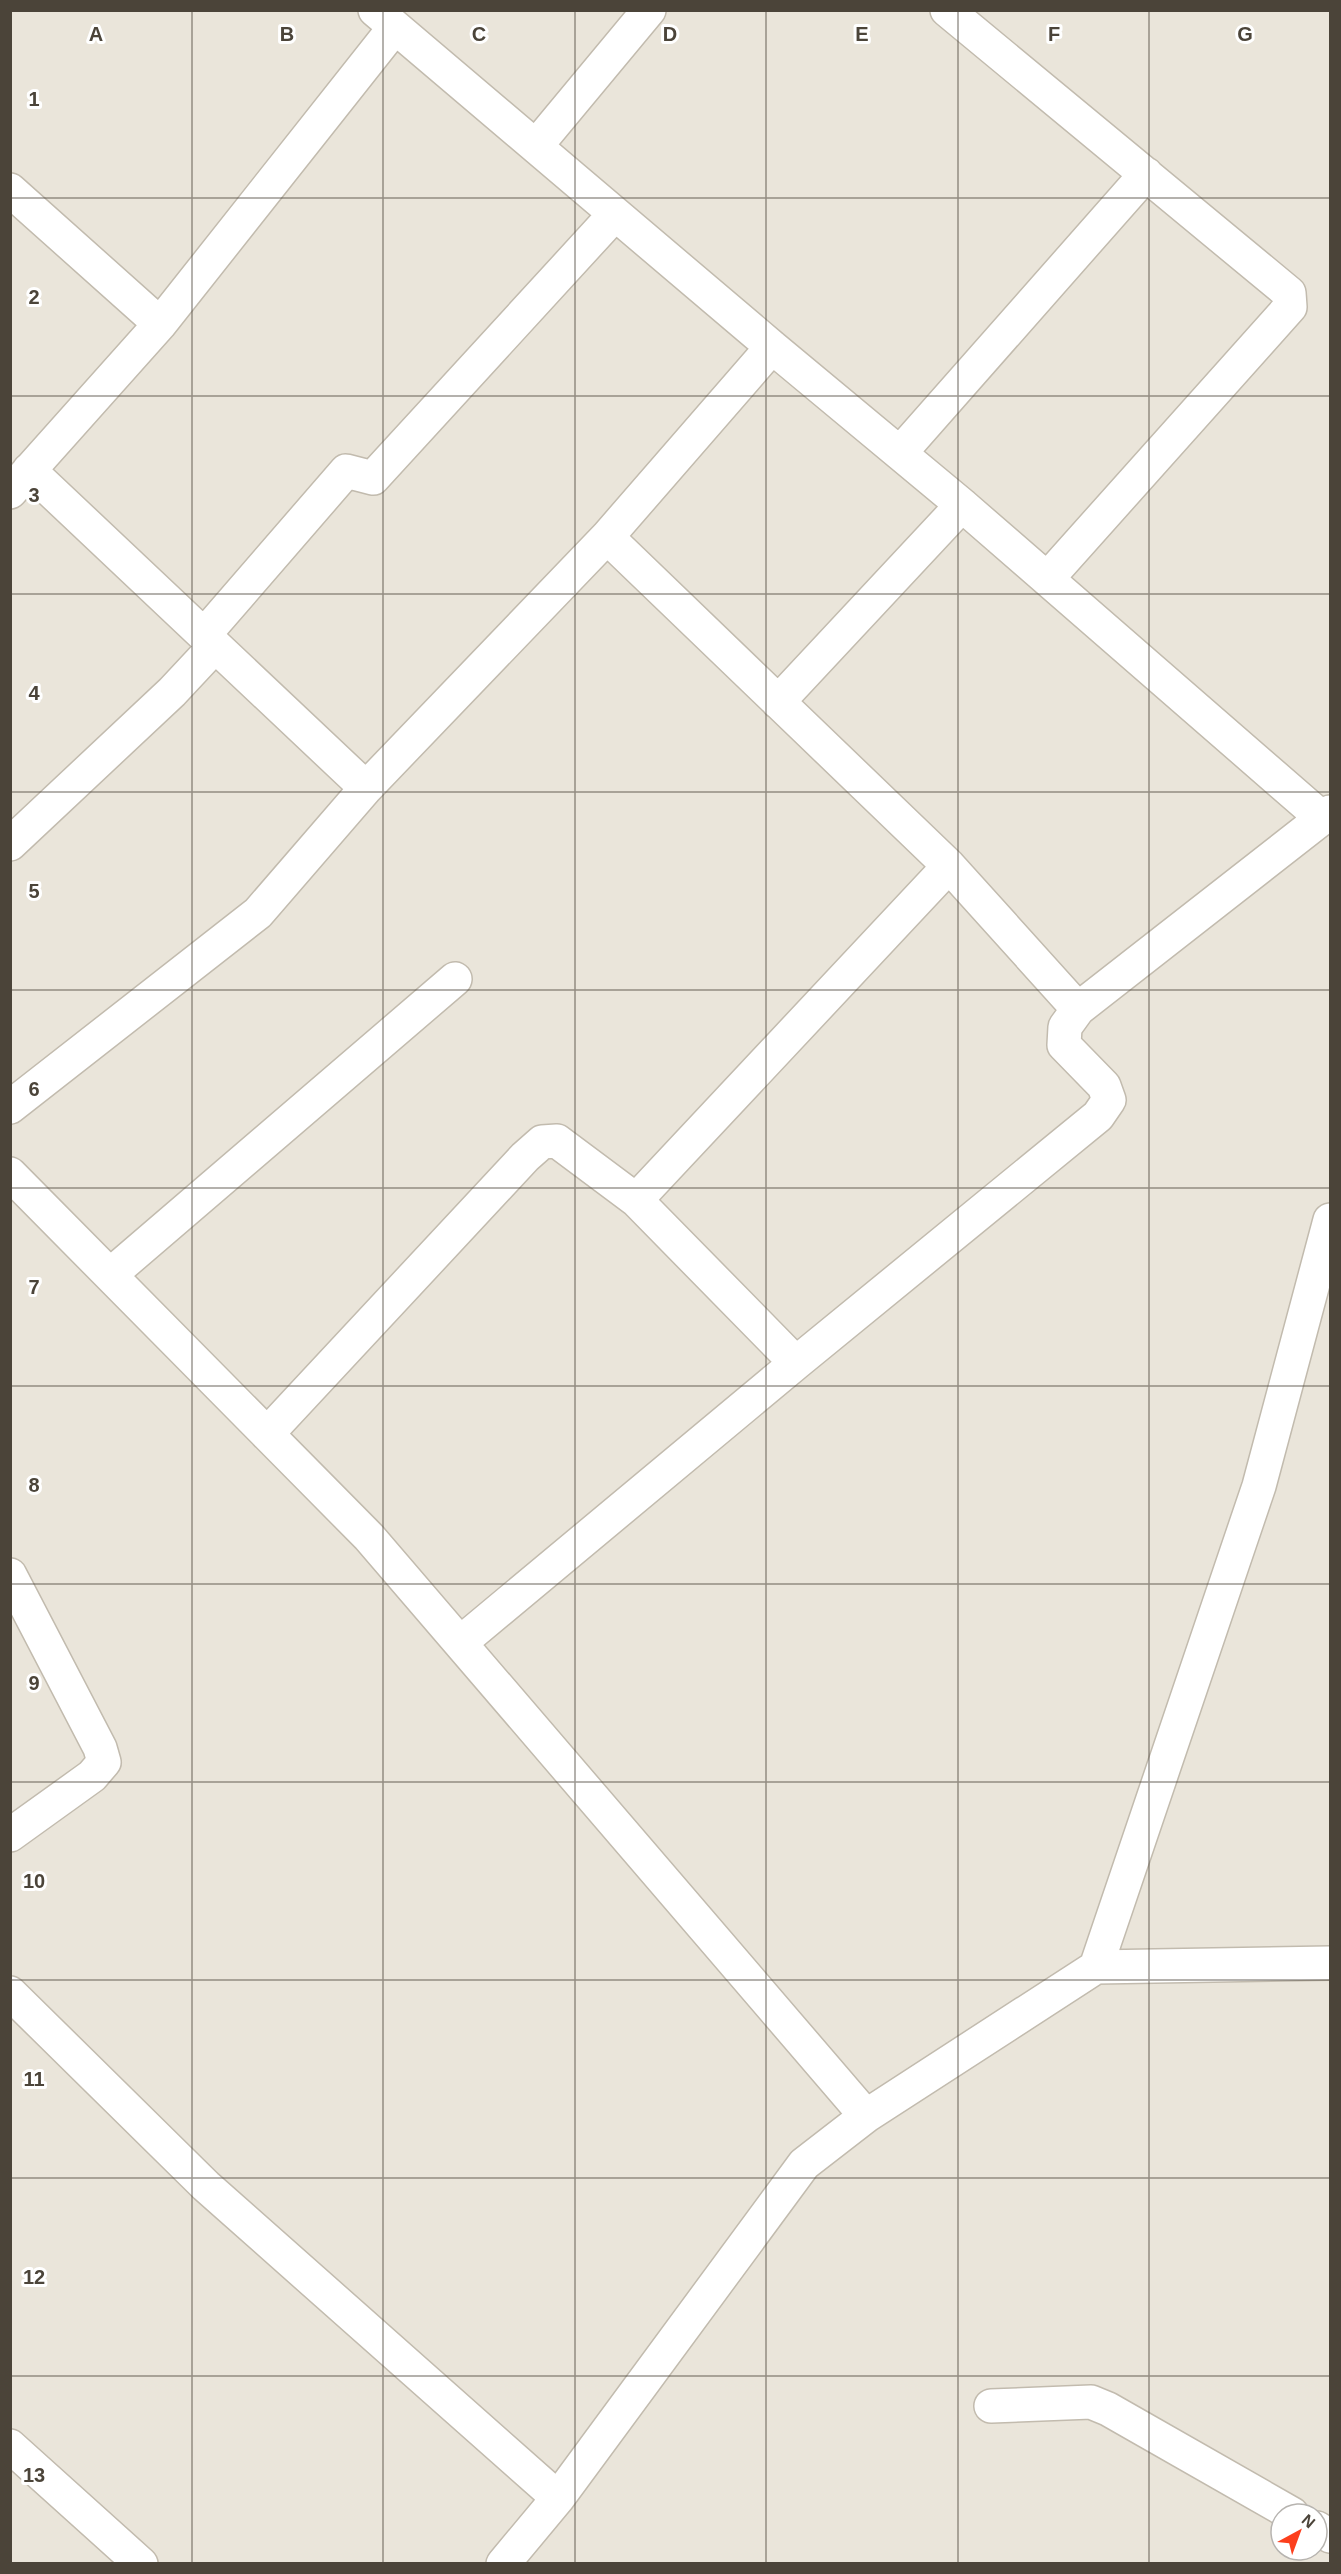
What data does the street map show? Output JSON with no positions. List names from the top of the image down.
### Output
{
  "north": "top right",
  "grid": {
    "columns": [
      "A",
      "B",
      "C",
      "D",
      "E",
      "F",
      "G"
    ],
    "rows": [
      "1",
      "2",
      "3",
      "4",
      "5",
      "6",
      "7",
      "8",
      "9",
      "10",
      "11",
      "12",
      "13"
    ]
  }
}
